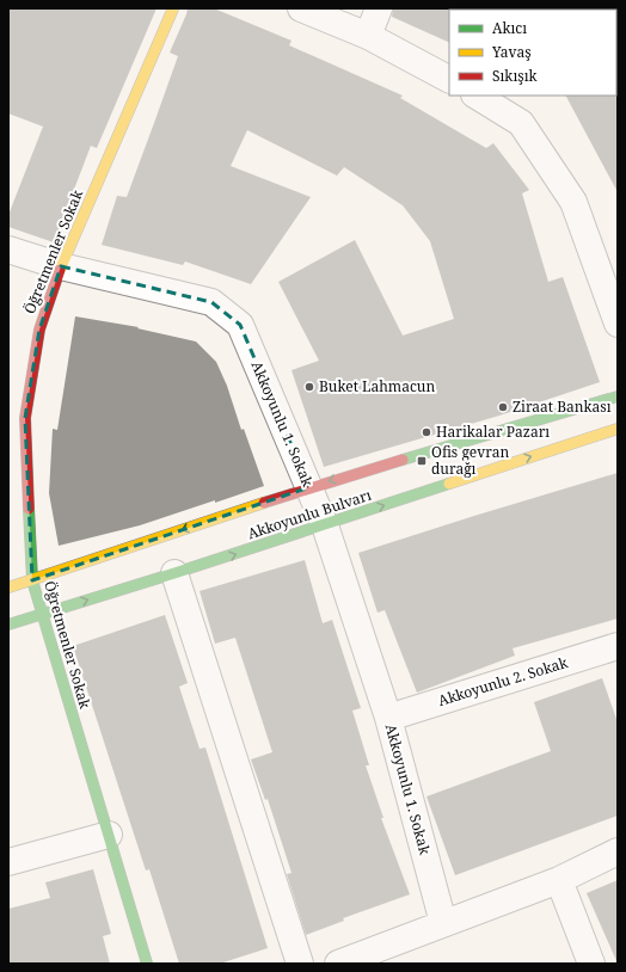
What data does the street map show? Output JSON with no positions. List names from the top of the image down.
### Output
{
  "streets": {
    "main road": ["Öğretmenler Sokak", "Akkoyunlu Bulvarı"],
    "street": ["Akkoyunlu 1. Sokak", "Akkoyunlu 2. Sokak"]
  },
  "crossings": [
    ["Öğretmenler Sokak", "Akkoyunlu 1. Sokak"],
    ["Öğretmenler Sokak", "Akkoyunlu Bulvarı"],
    ["Akkoyunlu 1. Sokak", "Akkoyunlu Bulvarı"],
    ["Akkoyunlu 1. Sokak", "Akkoyunlu 2. Sokak"]
  ],
  "places": {
    "other": ["Buket Lahmacun", "Ziraat Bankası", "Harikalar Pazarı"],
    "transit": ["Ofis gevran durağı"]
  },
  "legend": ["Akıcı", "Yavaş", "Sıkışık"]
}
